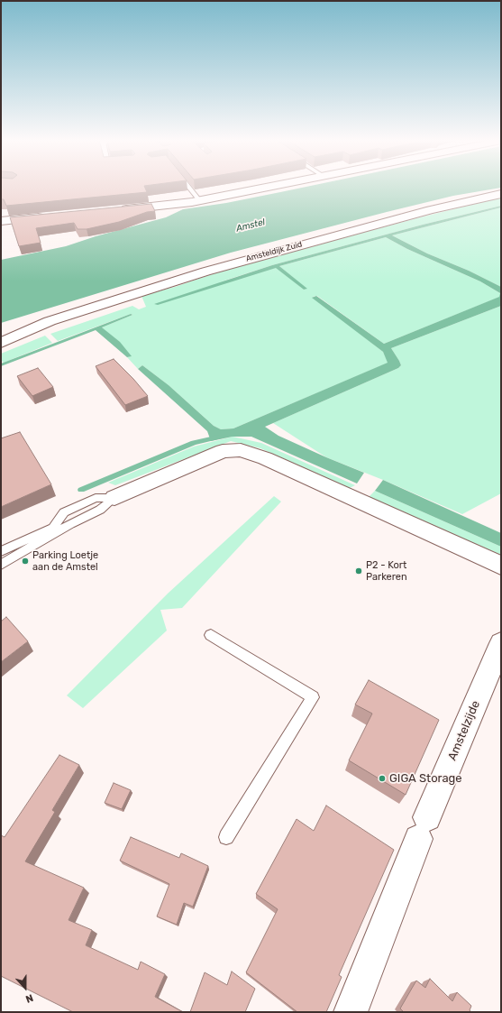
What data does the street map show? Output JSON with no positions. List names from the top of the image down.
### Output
{
  "streets": {
    "street": ["Amsteldijk Zuid", "Amstelzijde"]
  },
  "water": ["Amstel"],
  "places": ["Parking Loetje aan de Amstel", "P2 - Kort Parkeren", "GIGA Storage"],
  "north": "bottom"
}
